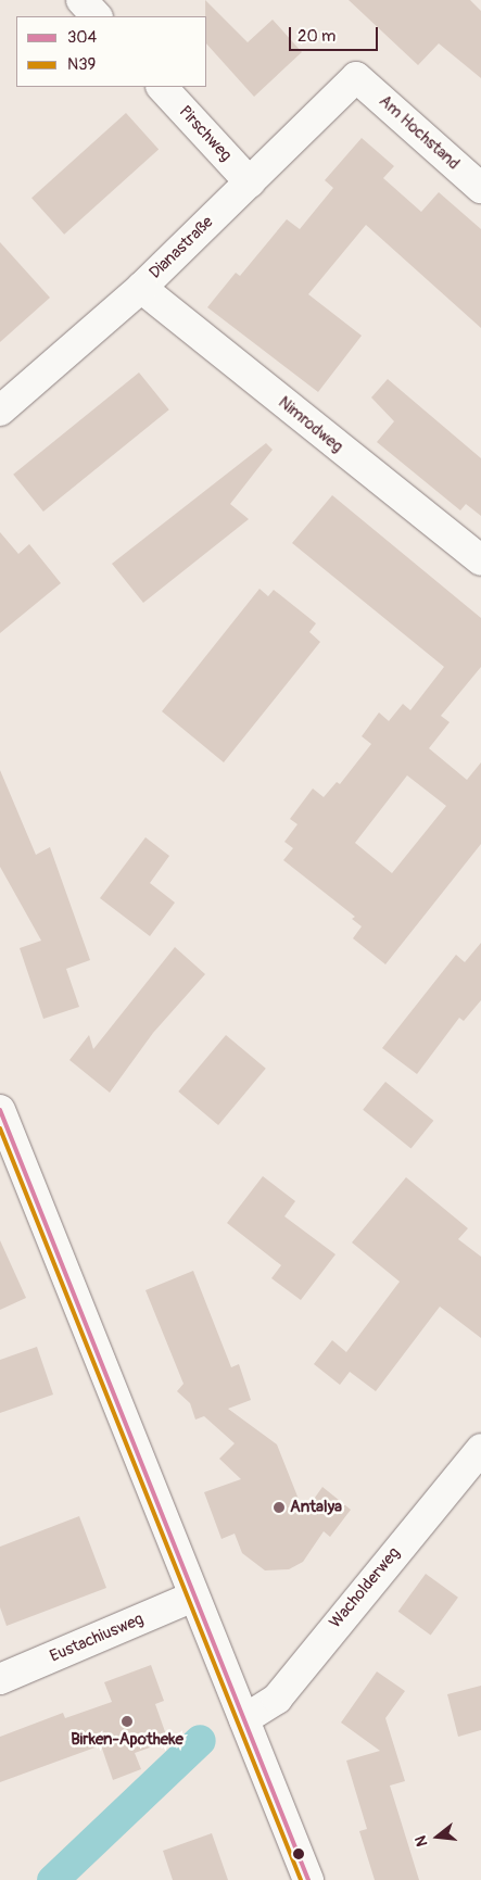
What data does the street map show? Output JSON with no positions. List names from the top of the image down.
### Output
{
  "streets": {
    "street": [
      "Am Hochstand",
      "Pirschweg",
      "Dianastraße",
      "Nimrodweg",
      "Wacholderweg",
      "Eustachiusweg"
    ]
  },
  "crossings": [
    ["Am Hochstand", "Dianastraße"],
    ["Pirschweg", "Dianastraße"],
    ["Dianastraße", "Nimrodweg"]
  ],
  "places": ["Antalya", "Birken-Apotheke"],
  "lines": ["transit line 304", "transit line N39"],
  "legend": ["304", "N39"],
  "scale_bar": "20 m",
  "north": "left"
}
